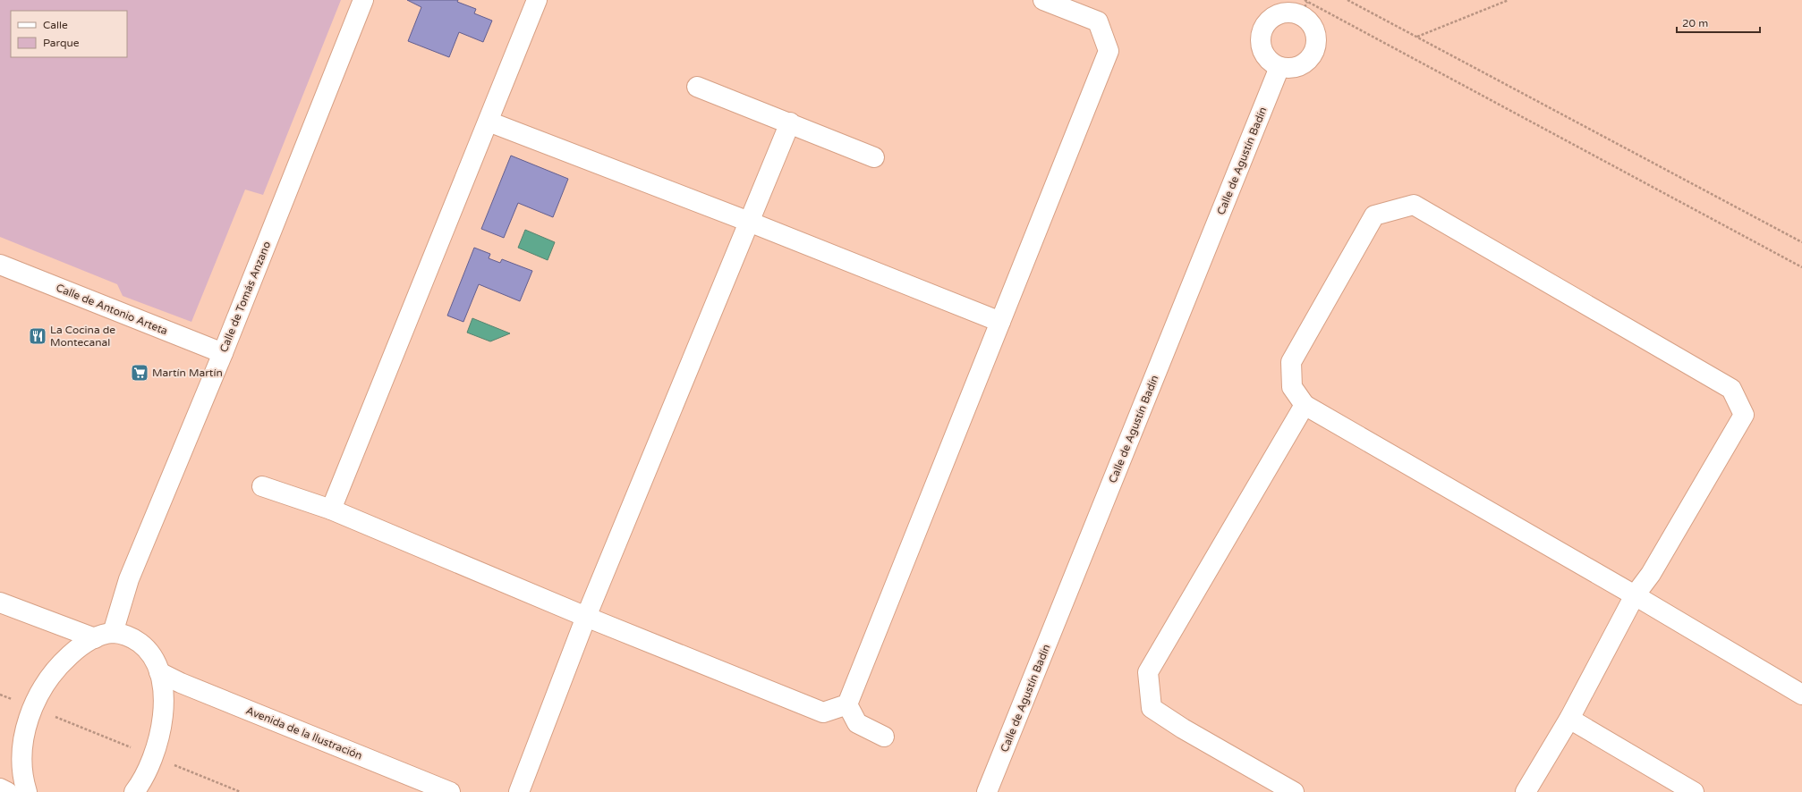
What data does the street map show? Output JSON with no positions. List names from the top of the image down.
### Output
{
  "streets": {
    "street": [
      "Calle de Agustín Badín",
      "Calle de Tomás Anzano",
      "Calle de Antonio Arteta",
      "Avenida de la Ilustración"
    ]
  },
  "crossings": [
    ["Calle de Tomás Anzano", "Calle de Antonio Arteta"]
  ],
  "places": {
    "restaurant": ["La Cocina de Montecanal"],
    "supermarket": ["Martín Martín"]
  },
  "legend": ["Calle", "Parque"],
  "scale_bar": "20 m"
}
